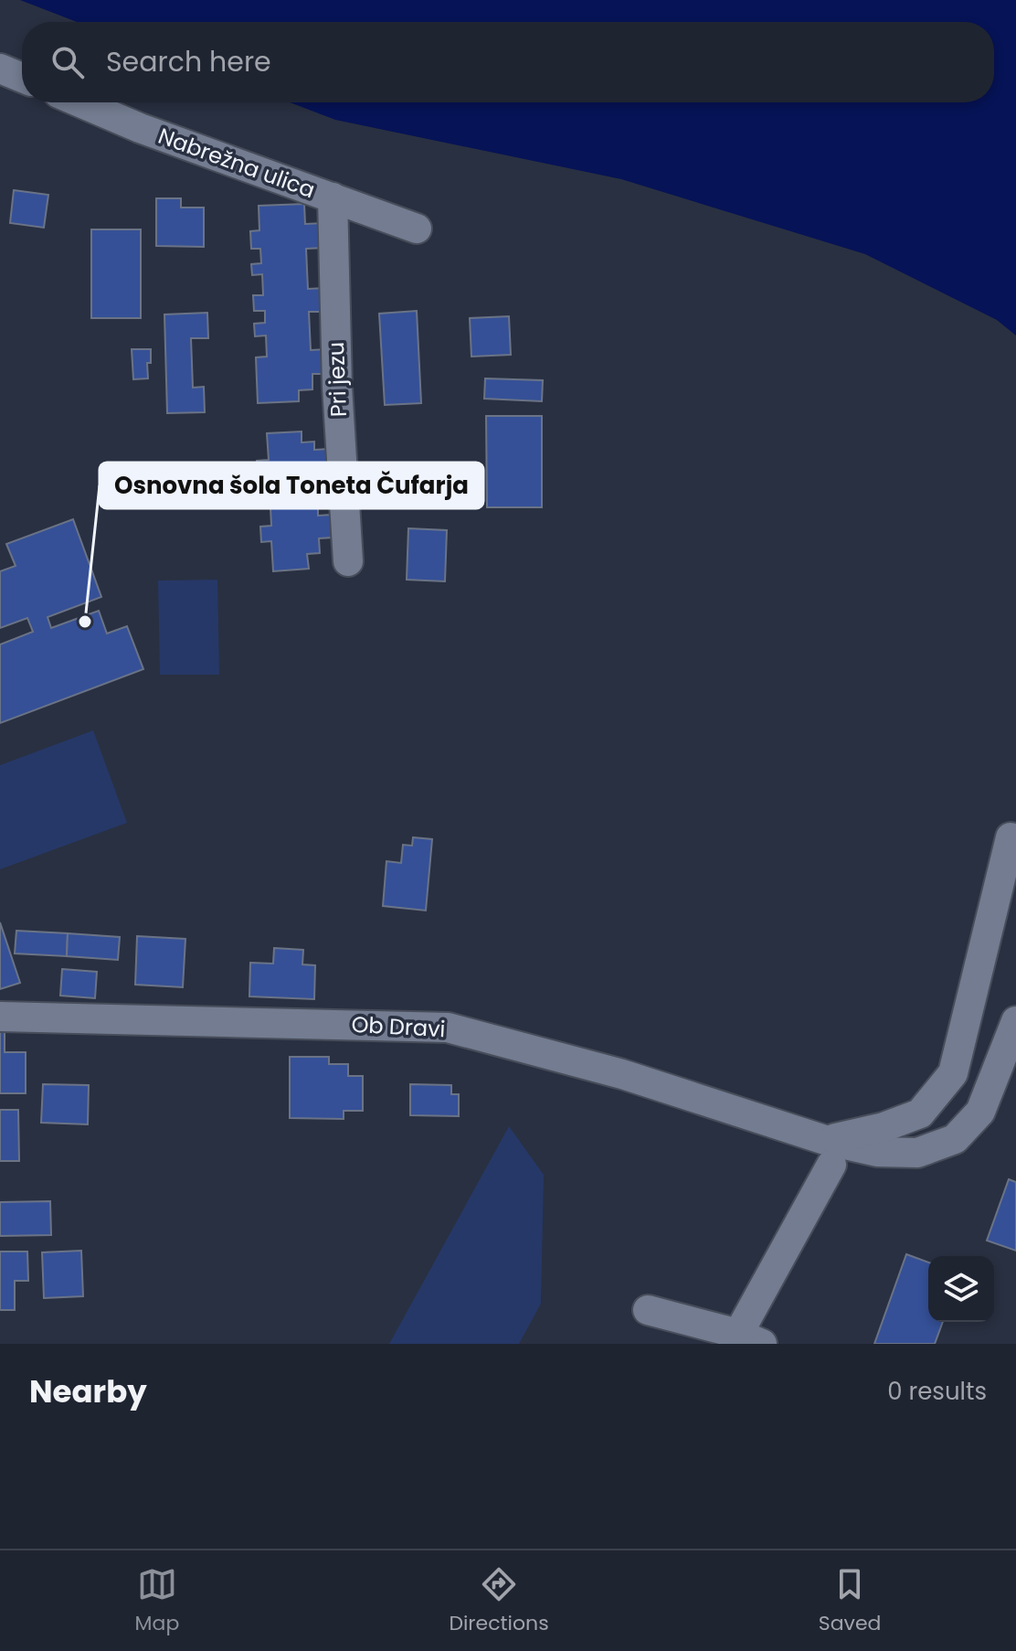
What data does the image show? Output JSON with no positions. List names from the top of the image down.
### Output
{
  "streets": {
    "street": ["Nabrežna ulica", "Pri jezu", "Ob Dravi"]
  },
  "crossings": [
    ["Nabrežna ulica", "Pri jezu"]
  ],
  "places": ["Osnovna šola Toneta Čufarja"],
  "page": {
    "search": "Search here",
    "heading": ["Nearby", "0 results"],
    "nav": ["Map", "Directions", "Saved"]
  }
}
